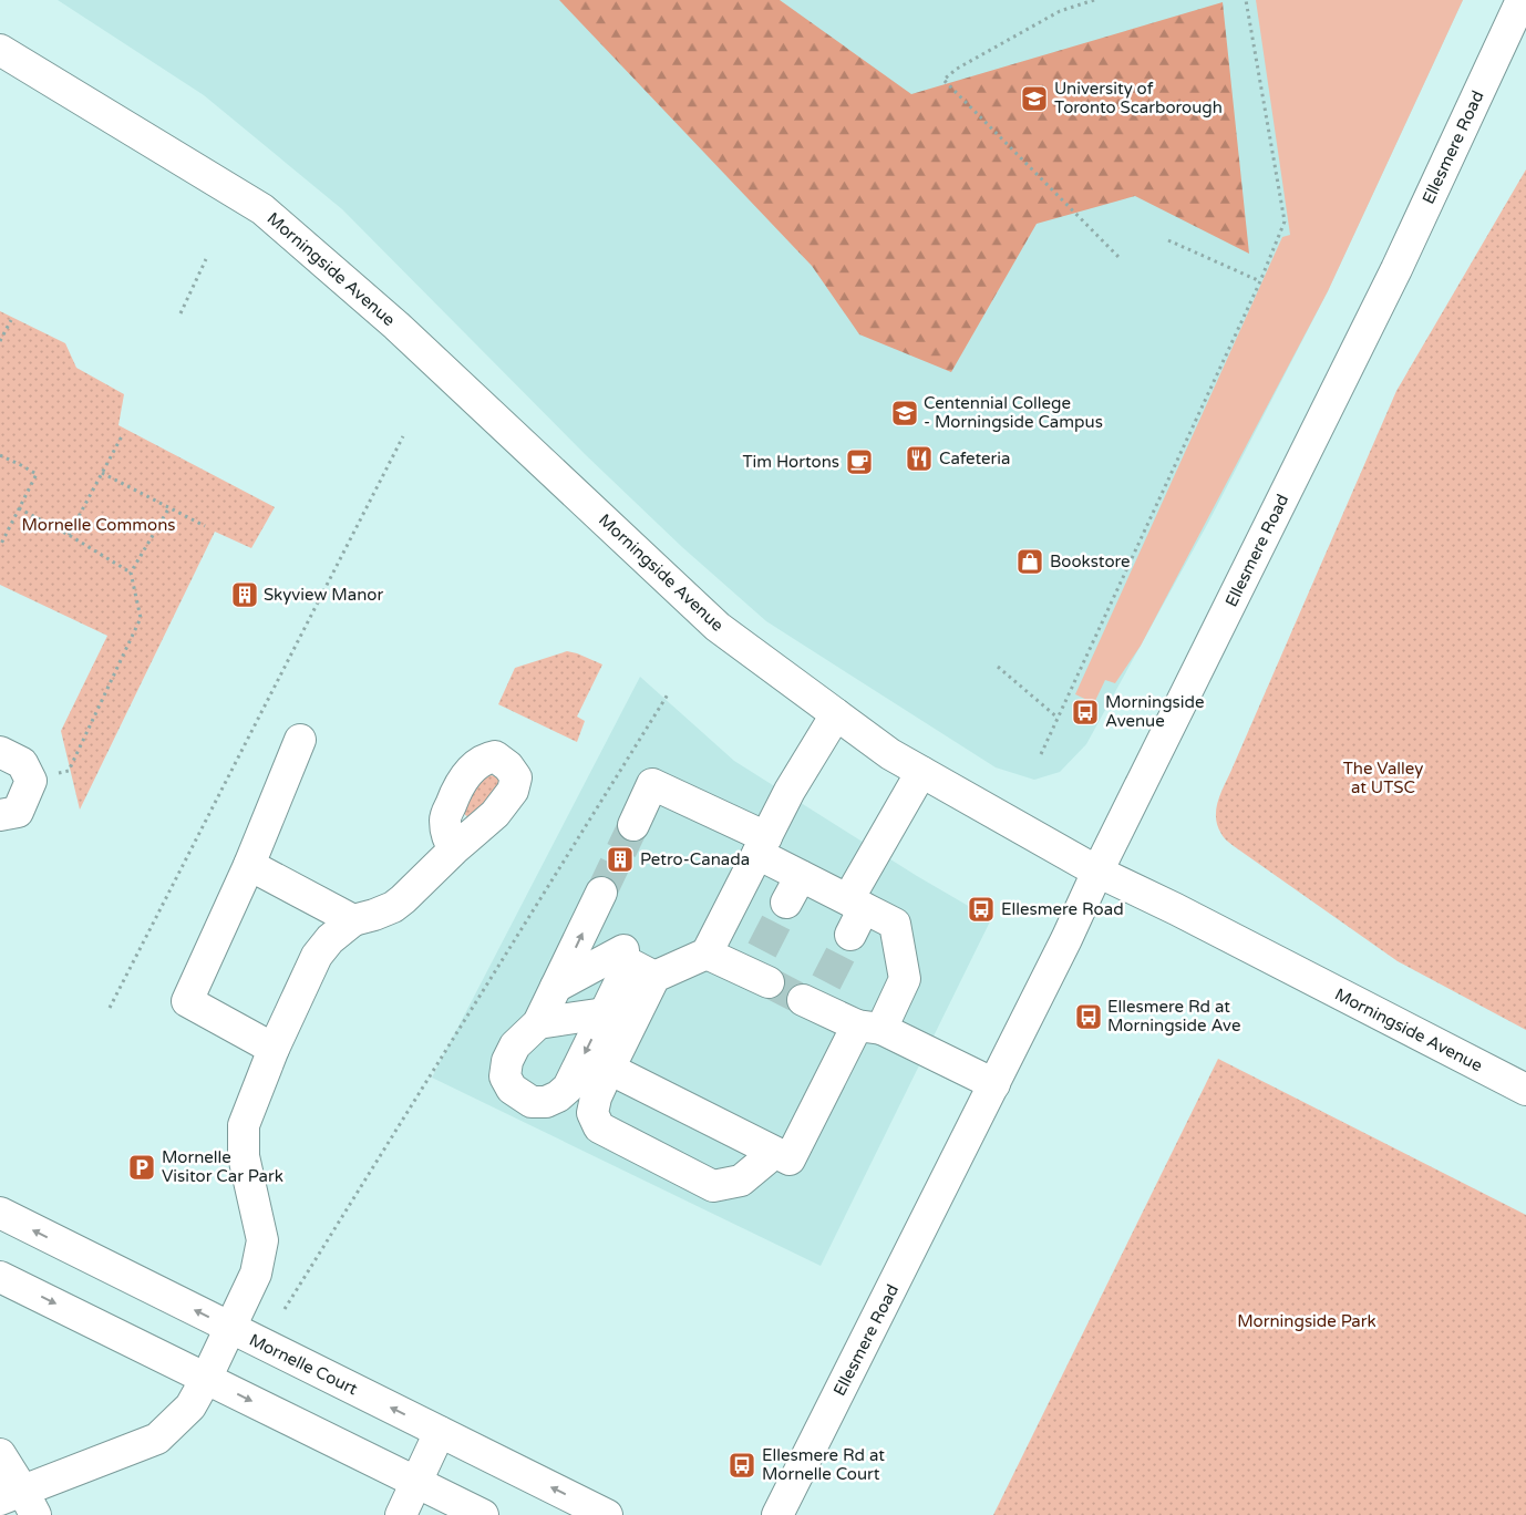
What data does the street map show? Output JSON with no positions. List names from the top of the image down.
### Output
{
  "streets": {
    "main road": ["Ellesmere Road", "Morningside Avenue", "Mornelle Court"]
  },
  "crossings": [
    ["Ellesmere Road", "Morningside Avenue"]
  ],
  "parks": ["Mornelle Commons", "The Valley at UTSC", "Morningside Park"],
  "places": {
    "school or university": ["University of Toronto Scarborough", "Centennial College - Morningside Campus"],
    "restaurant": ["Cafeteria"],
    "cafe": ["Tim Hortons"],
    "shop": ["Bookstore"],
    "building": ["Skyview Manor", "Petro-Canada"],
    "bus stop": [
      "Morningside Avenue",
      "Ellesmere Road",
      "Ellesmere Rd at Morningside Ave",
      "Ellesmere Rd at Mornelle Court"
    ],
    "parking": ["Mornelle Visitor Car Park"]
  }
}
